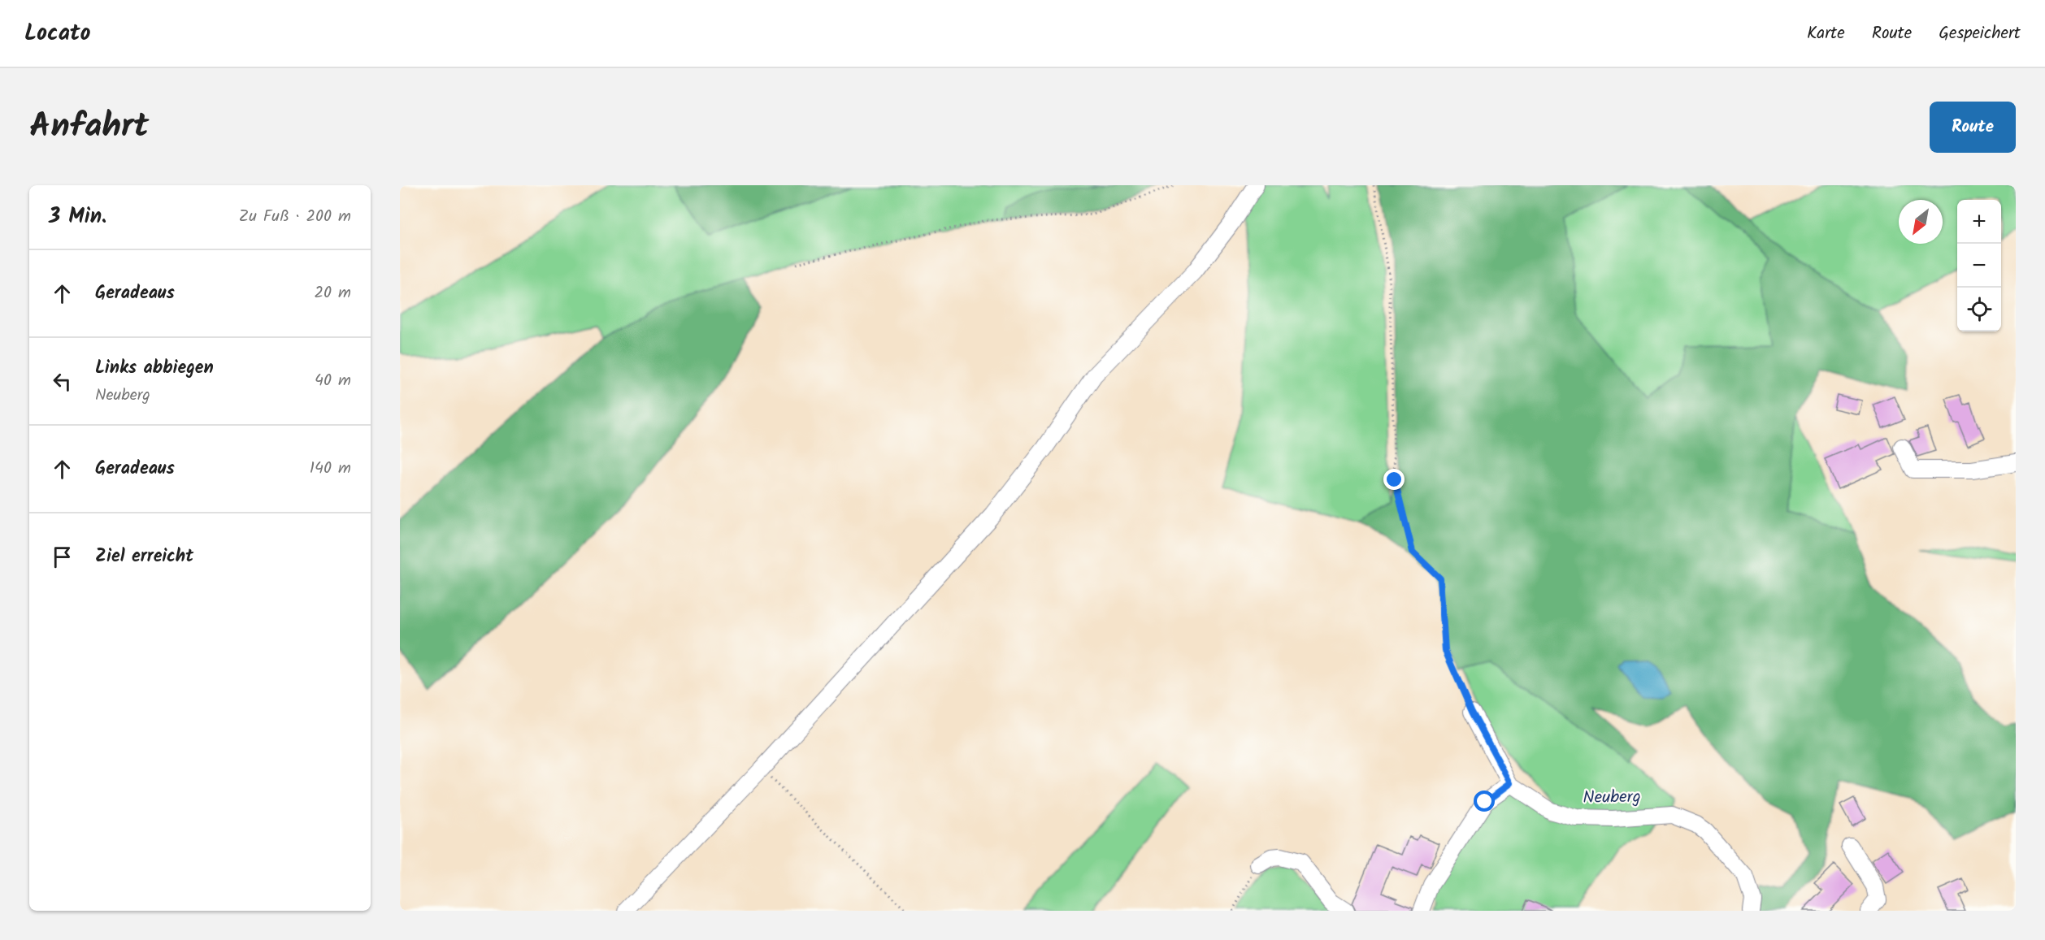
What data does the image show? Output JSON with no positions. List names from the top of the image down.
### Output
{
  "streets": {
    "street": ["Neuberg"]
  },
  "north": "bottom left",
  "page": {
    "header": "Locato",
    "nav": ["Karte", "Route", "Gespeichert"],
    "title": "Anfahrt",
    "buttons": "Route",
    "heading": ["3 Min.", "Zu Fuß · 200 m"],
    "map_buttons": ["+", "−"],
    "list": [
      ["Geradeaus", "20 m"],
      ["Links abbiegen", "Neuberg", "40 m"],
      ["Geradeaus", "140 m"],
      "Ziel erreicht"
    ]
  }
}
